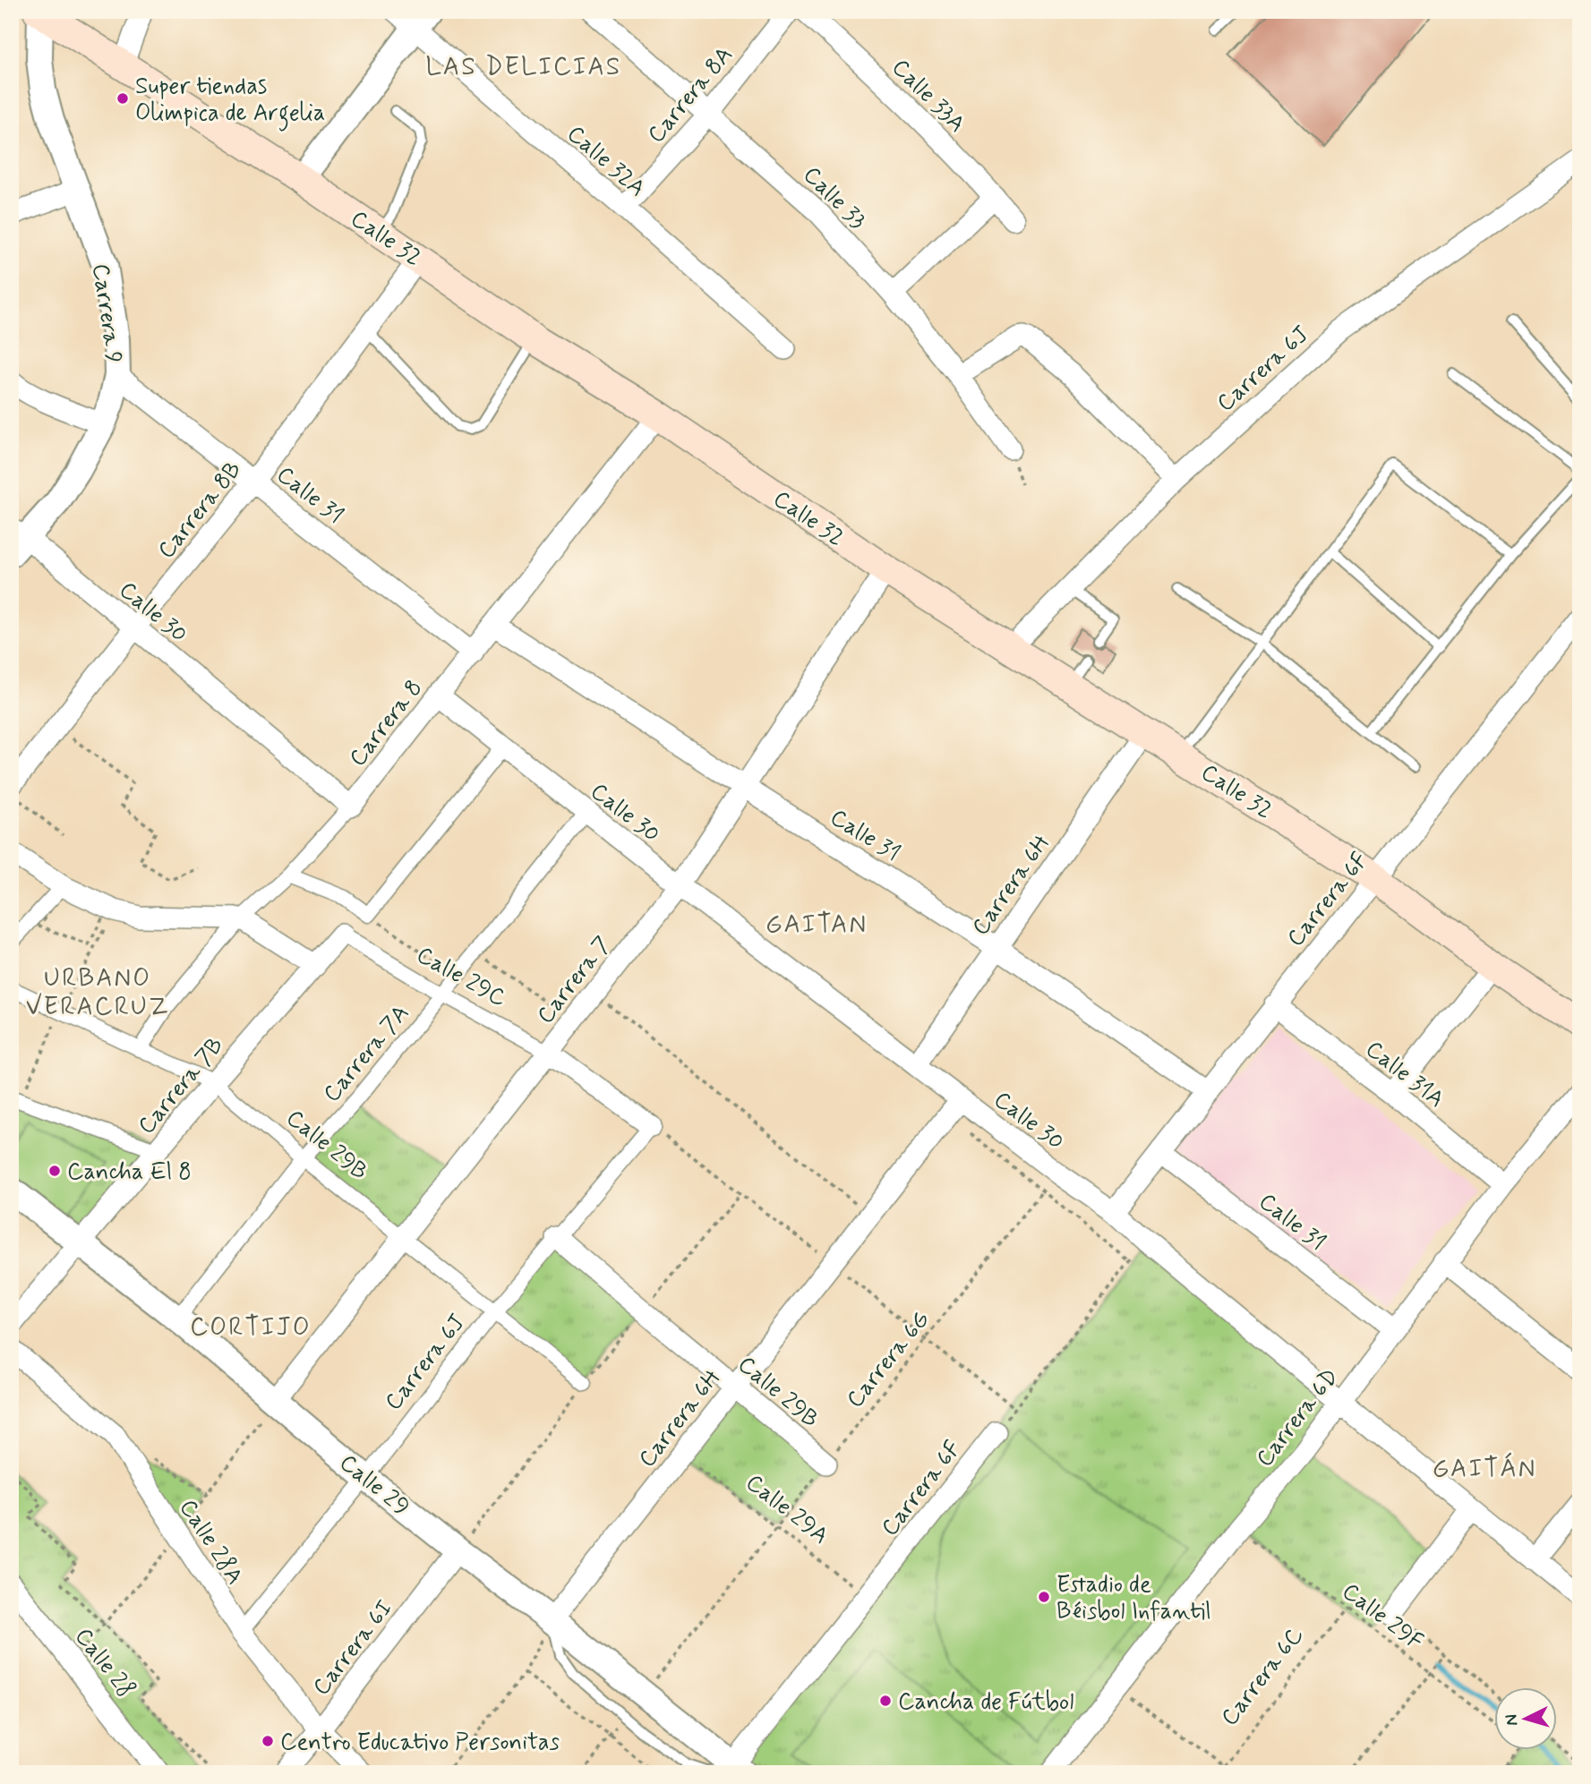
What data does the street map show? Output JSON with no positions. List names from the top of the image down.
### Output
{
  "streets": {
    "main road": ["Calle 32"],
    "street": [
      "Carrera 8A",
      "Calle 33A",
      "Calle 32A",
      "Calle 33",
      "Carrera 9",
      "Carrera 6J",
      "Calle 31",
      "Carrera 8B",
      "Calle 30",
      "Carrera 8",
      "Carrera 6H",
      "Carrera 6F",
      "Calle 29C",
      "Carrera 7",
      "Carrera 7A",
      "Calle 31A",
      "Carrera 7B",
      "Calle 29B",
      "Carrera 6D",
      "Calle 29",
      "Calle 28A",
      "Carrera 6I",
      "Calle 28"
    ],
    "path": [
      "Carrera 6G",
      "Calle 29A",
      "Calle 29F",
      "Carrera 6C"
    ]
  },
  "crossings": [
    ["Carrera 8A", "Calle 32A"],
    ["Carrera 8A", "Calle 33"],
    ["Calle 32", "Carrera 9"],
    ["Calle 32", "Carrera 6J"],
    ["Calle 32", "Carrera 8B"],
    ["Calle 32", "Carrera 8"],
    ["Calle 32", "Carrera 6H"],
    ["Calle 32", "Carrera 6F"],
    ["Calle 32", "Carrera 7"],
    ["Carrera 9", "Calle 31"],
    ["Carrera 9", "Calle 30"],
    ["Carrera 6J", "Calle 29C"],
    ["Carrera 6J", "Calle 29B"],
    ["Carrera 6J", "Calle 29"],
    ["Carrera 6J", "Calle 28A"],
    ["Calle 31", "Carrera 8B"],
    ["Calle 31", "Carrera 8"],
    ["Calle 31", "Carrera 6H"],
    ["Calle 31", "Carrera 6F"],
    ["Calle 31", "Carrera 7"],
    ["Calle 31", "Carrera 6D"],
    ["Carrera 8B", "Calle 30"],
    ["Calle 30", "Carrera 8"],
    ["Calle 30", "Carrera 6H"],
    ["Calle 30", "Carrera 6F"],
    ["Calle 30", "Carrera 7"],
    ["Calle 30", "Carrera 7A"],
    ["Calle 30", "Carrera 6D"],
    ["Carrera 8", "Calle 29B"],
    ["Carrera 6H", "Calle 29B"],
    ["Carrera 6H", "Calle 29"],
    ["Carrera 6H", "Calle 29A"],
    ["Carrera 6F", "Calle 31A"],
    ["Carrera 6F", "Calle 29"],
    ["Carrera 6F", "Calle 29A"],
    ["Calle 29C", "Carrera 7"],
    ["Calle 29C", "Carrera 7A"],
    ["Calle 29C", "Carrera 7B"],
    ["Carrera 7", "Calle 29B"],
    ["Carrera 7", "Calle 29"],
    ["Carrera 7A", "Calle 29B"],
    ["Carrera 7A", "Calle 29"],
    ["Calle 31A", "Carrera 6D"],
    ["Carrera 7B", "Calle 29B"],
    ["Carrera 7B", "Calle 29"],
    ["Calle 29B", "Carrera 6G"],
    ["Carrera 6G", "Calle 29"],
    ["Carrera 6G", "Calle 29A"],
    ["Carrera 6D", "Calle 29F"],
    ["Calle 29", "Carrera 6I"],
    ["Calle 28A", "Carrera 6I"],
    ["Calle 29F", "Carrera 6C"]
  ],
  "districts": [
    "LAS DELICIAS",
    "GAITAN",
    "URBANO VERACRUZ",
    "CORTIJO",
    "GAITÁN"
  ],
  "places": [
    "Super tiendas Olimpica de Argelia",
    "Cancha El 8",
    "Estadio de Béisbol Infantil",
    "Cancha de Fútbol",
    "Centro Educativo Personitas"
  ],
  "north": "left"
}
